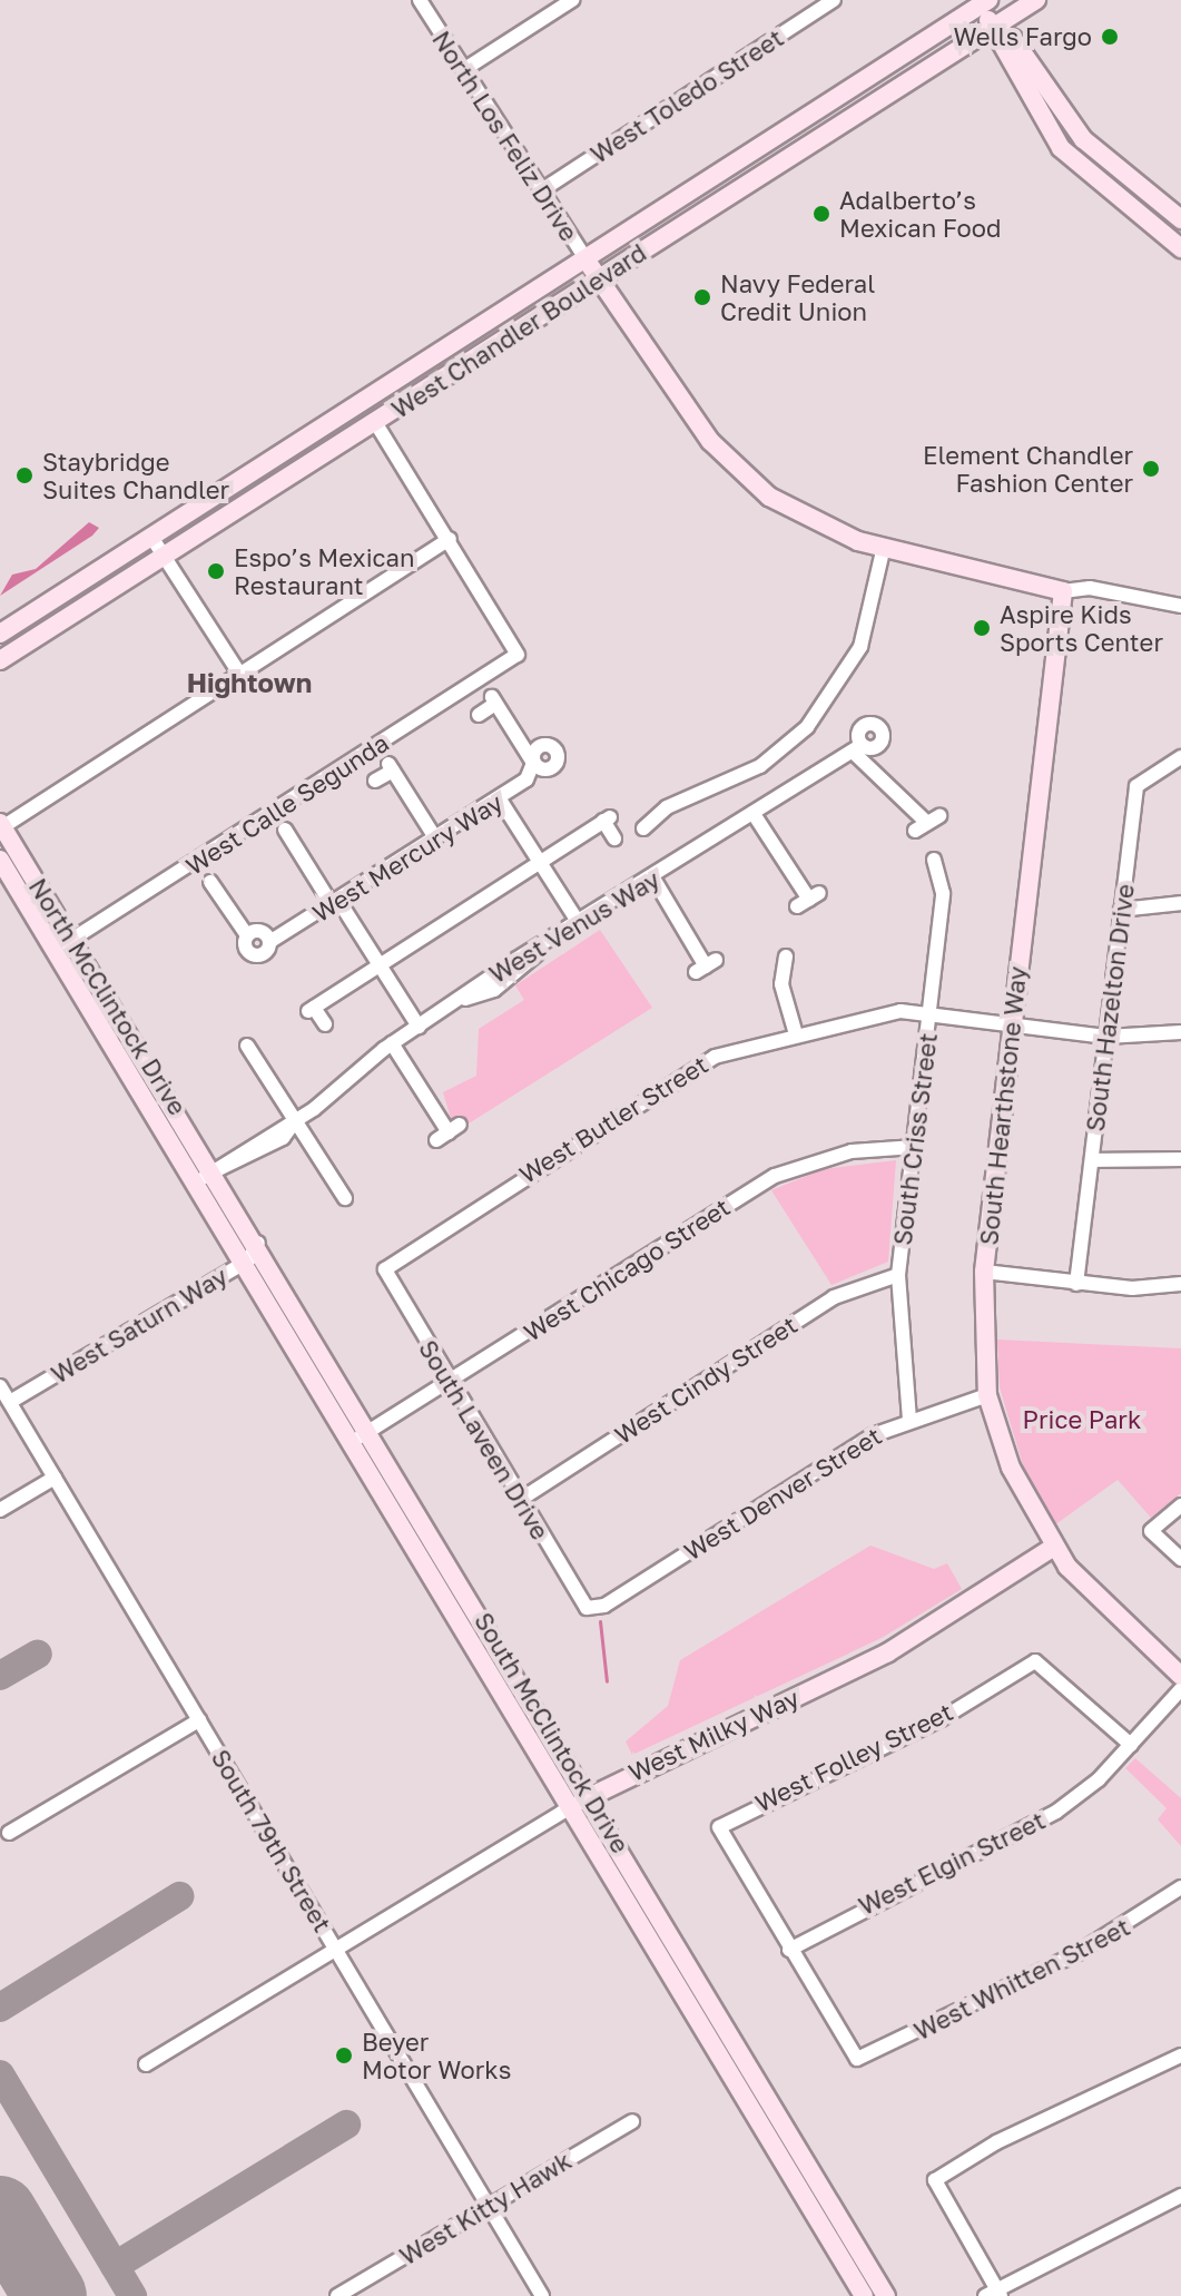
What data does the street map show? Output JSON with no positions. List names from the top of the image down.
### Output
{
  "streets": {
    "main road": [
      "West Chandler Boulevard",
      "North McClintock Drive",
      "South Hearthstone Way",
      "South McClintock Drive",
      "West Milky Way"
    ],
    "street": [
      "West Toledo Street",
      "North Los Feliz Drive",
      "West Calle Segunda",
      "West Mercury Way",
      "West Venus Way",
      "South Hazelton Drive",
      "West Butler Street",
      "South Criss Street",
      "West Chicago Street",
      "West Saturn Way",
      "West Cindy Street",
      "South Laveen Drive",
      "West Denver Street",
      "West Folley Street",
      "South 79th Street",
      "West Elgin Street",
      "West Whitten Street",
      "West Kitty Hawk"
    ]
  },
  "crossings": [
    ["West Toledo Street", "North Los Feliz Drive"],
    ["North Los Feliz Drive", "West Chandler Boulevard"],
    ["West Calle Segunda", "North McClintock Drive"],
    ["North McClintock Drive", "South McClintock Drive"],
    ["South Hazelton Drive", "West Butler Street"],
    ["South Hearthstone Way", "West Butler Street"],
    ["South Hearthstone Way", "West Denver Street"],
    ["South Hearthstone Way", "West Milky Way"],
    ["West Butler Street", "South Criss Street"],
    ["West Butler Street", "South Laveen Drive"],
    ["South Criss Street", "West Chicago Street"],
    ["South Criss Street", "West Cindy Street"],
    ["South Criss Street", "West Denver Street"],
    ["West Chicago Street", "South Laveen Drive"],
    ["West Chicago Street", "South McClintock Drive"],
    ["West Saturn Way", "South McClintock Drive"],
    ["West Saturn Way", "South 79th Street"],
    ["West Cindy Street", "South Laveen Drive"],
    ["South Laveen Drive", "West Denver Street"],
    ["South McClintock Drive", "West Milky Way"],
    ["West Milky Way", "South 79th Street"],
    ["West Folley Street", "West Elgin Street"],
    ["West Folley Street", "West Whitten Street"],
    ["South 79th Street", "West Kitty Hawk"],
    ["West Elgin Street", "West Whitten Street"]
  ],
  "districts": ["Hightown"],
  "parks": ["Price Park"],
  "places": [
    "Wells Fargo",
    "Adalberto’s Mexican Food",
    "Navy Federal Credit Union",
    "Element Chandler Fashion Center",
    "Staybridge Suites Chandler",
    "Espo’s Mexican Restaurant",
    "Aspire Kids Sports Center",
    "Beyer Motor Works"
  ]
}
